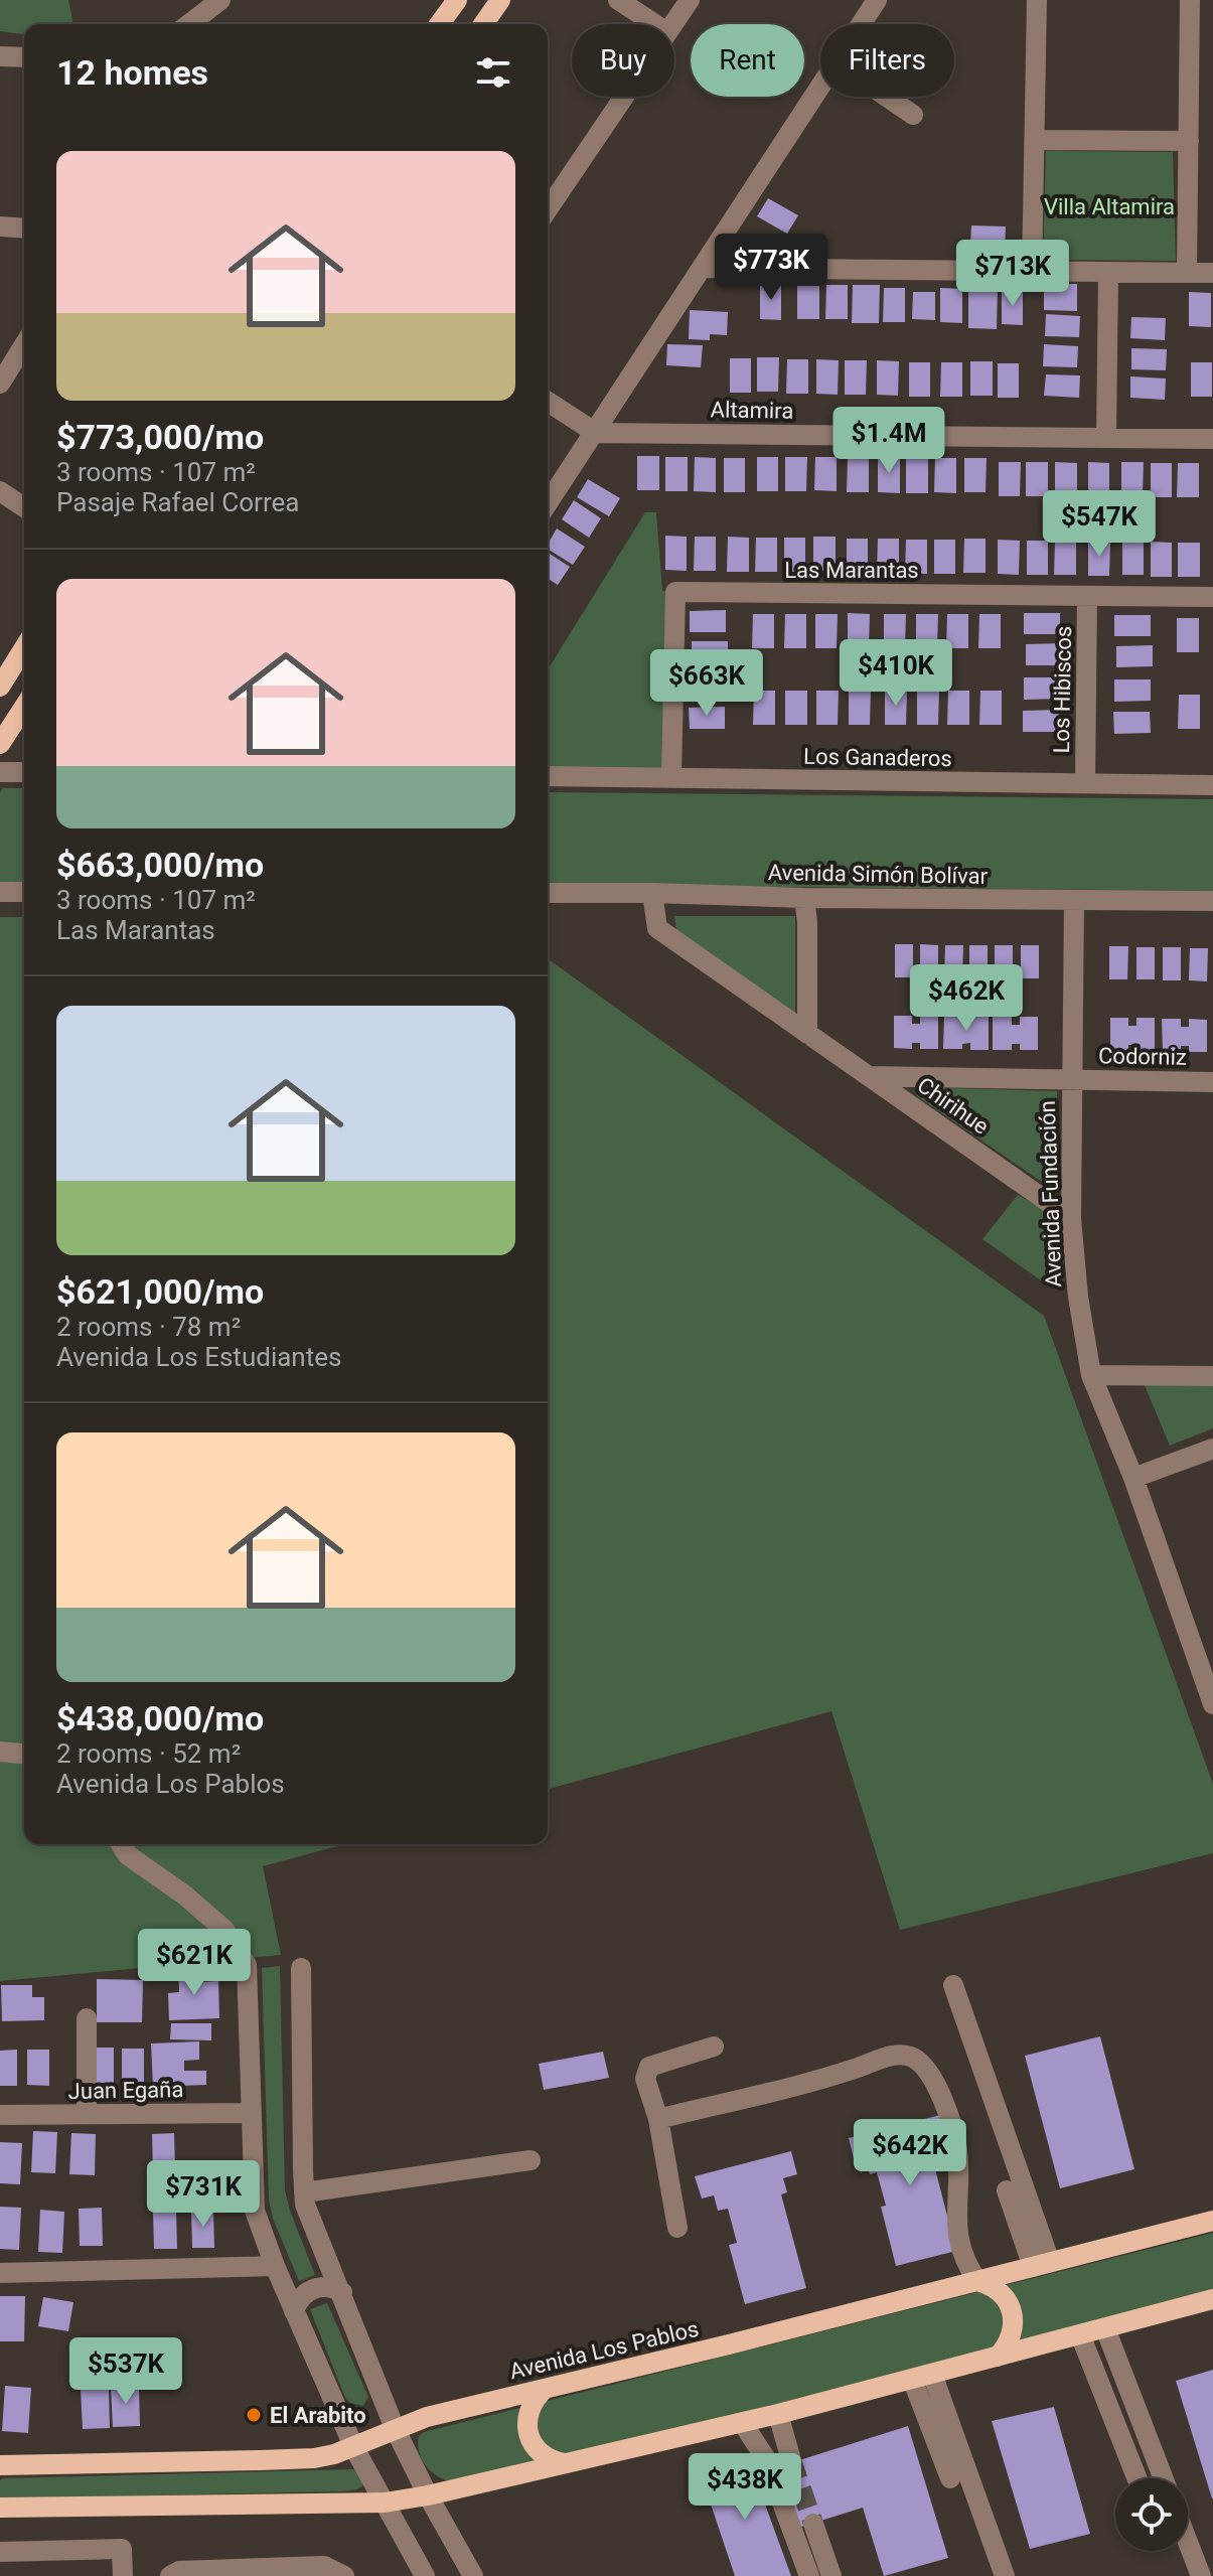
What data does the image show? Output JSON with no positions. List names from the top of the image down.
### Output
{
  "streets": {
    "main road": ["Avenida Los Pablos"],
    "street": [
      "Altamira",
      "Las Marantas",
      "Los Hibiscos",
      "Los Ganaderos",
      "Avenida Simón Bolívar",
      "Codorniz",
      "Chirihue",
      "Avenida Fundación",
      "Juan Egaña"
    ]
  },
  "crossings": [
    ["Las Marantas", "Los Hibiscos"],
    ["Las Marantas", "Los Ganaderos"],
    ["Los Hibiscos", "Los Ganaderos"],
    ["Avenida Simón Bolívar", "Chirihue"],
    ["Avenida Simón Bolívar", "Avenida Fundación"],
    ["Codorniz", "Chirihue"],
    ["Codorniz", "Avenida Fundación"],
    ["Chirihue", "Avenida Fundación"]
  ],
  "parks": ["Villa Altamira"],
  "places": ["El Arabito"],
  "page": {
    "chip": ["Buy", "Rent", "Filters"],
    "heading": "12 homes",
    "list": [
      {
        "name": "$773,000/mo",
        "note": "3 rooms · 107 m² · Pasaje Rafael Correa"
      },
      {
        "name": "$663,000/mo",
        "note": "3 rooms · 107 m² · Las Marantas"
      },
      {
        "name": "$621,000/mo",
        "note": "2 rooms · 78 m² · Avenida Los Estudiantes"
      },
      {
        "name": "$438,000/mo",
        "note": "2 rooms · 52 m² · Avenida Los Pablos"
      }
    ],
    "price": [
      "$773K",
      "$713K",
      "$1.4M",
      "$547K",
      "$410K",
      "$663K",
      "$462K",
      "$621K",
      "$642K",
      "$731K",
      "$537K",
      "$438K"
    ]
  }
}
